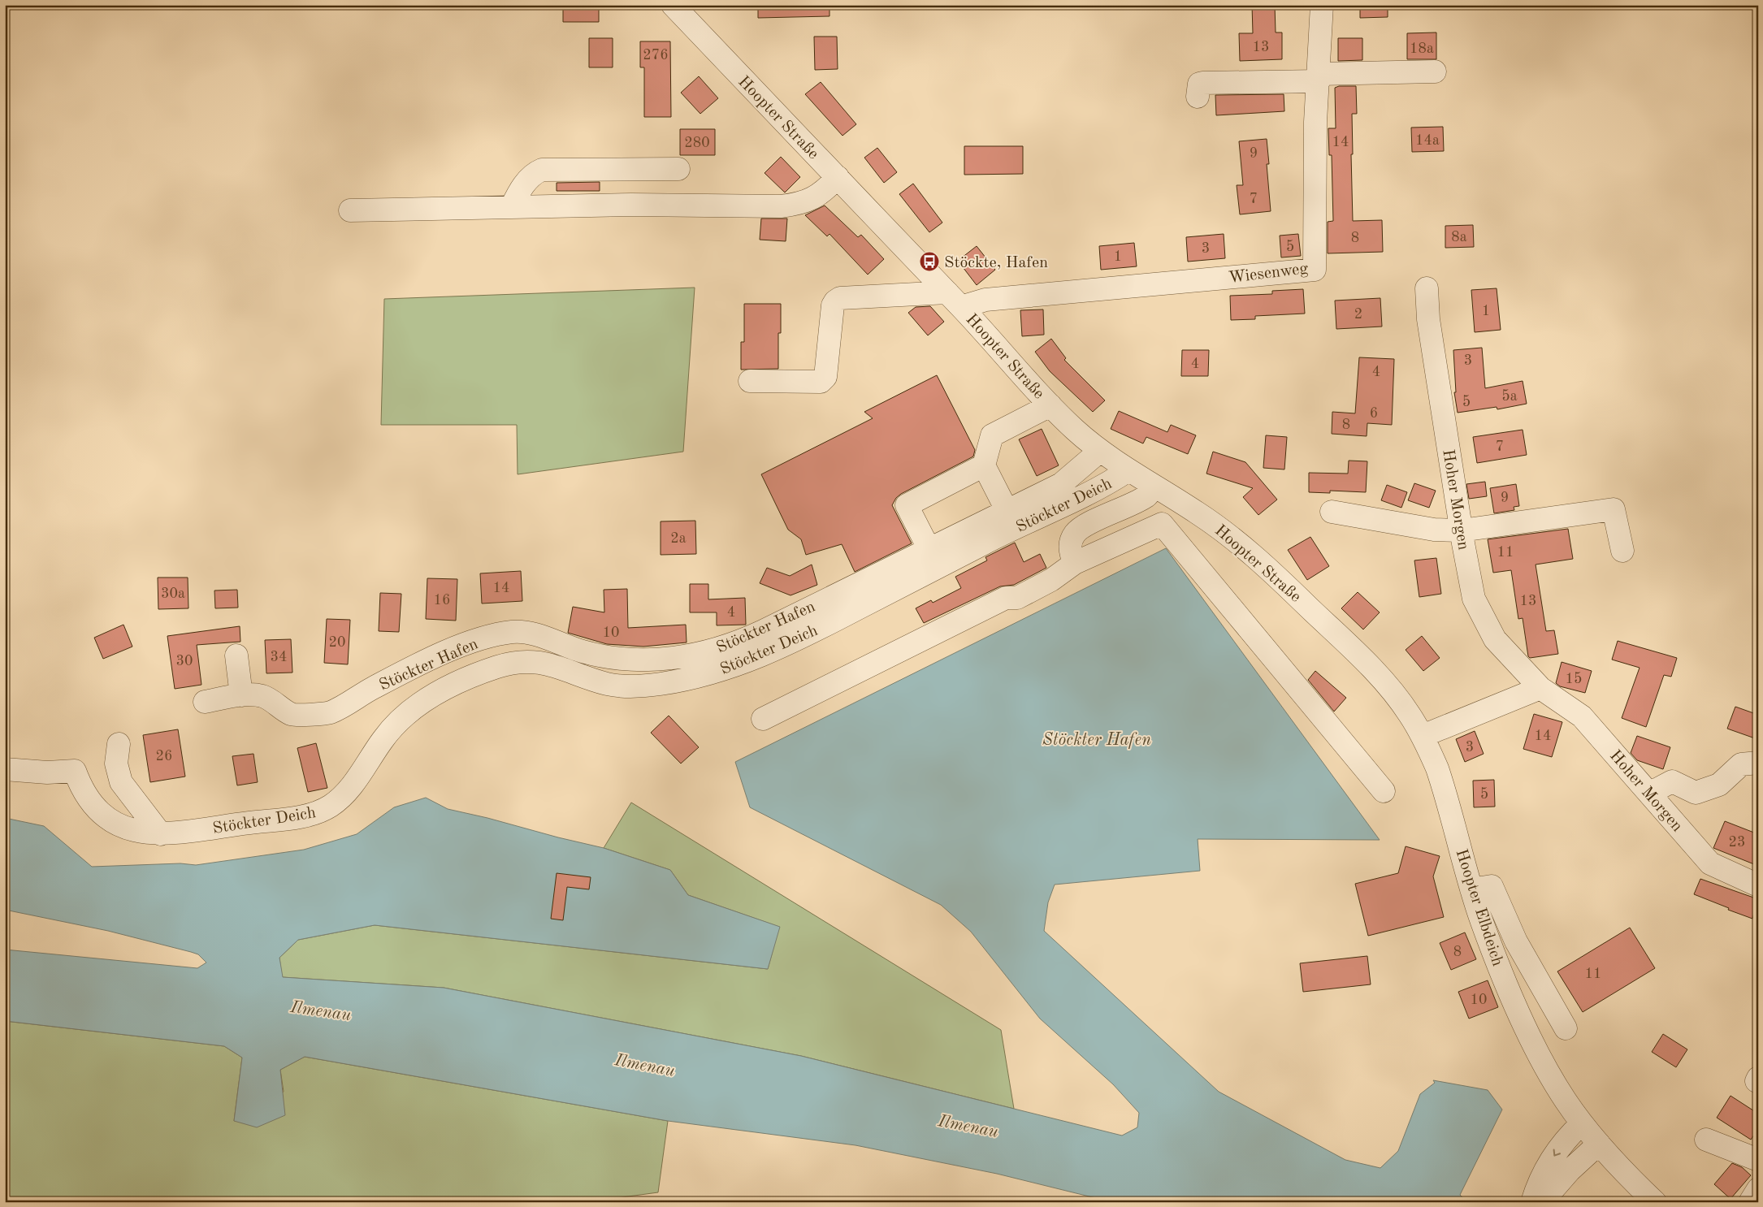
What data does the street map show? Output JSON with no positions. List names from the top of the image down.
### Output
{
  "streets": {
    "street": [
      "Hoopter Straße",
      "Wiesenweg",
      "Hoher Morgen",
      "Stöckter Deich",
      "Stöckter Hafen",
      "Hoopter Elbdeich"
    ]
  },
  "crossings": [
    ["Hoopter Straße", "Wiesenweg"],
    ["Hoopter Straße", "Stöckter Deich"],
    ["Hoopter Straße", "Stöckter Hafen"],
    ["Hoopter Straße", "Hoopter Elbdeich"]
  ],
  "water": ["Stöckter Hafen", "Ilmenau"],
  "places": {
    "bus stop": ["Stöckte, Hafen"]
  },
  "house_numbers": [
    "13",
    "18a",
    "276",
    "14a",
    "14",
    "280",
    "9",
    "7",
    "8a",
    "8",
    "5",
    "3",
    "1",
    "1",
    "2",
    "3",
    "4",
    "4",
    "5a",
    "5",
    "6",
    "8",
    "7",
    "9",
    "2a",
    "11",
    "14",
    "30a",
    "16",
    "13",
    "4",
    "10",
    "20",
    "34",
    "30",
    "15",
    "14",
    "3",
    "26",
    "5",
    "23",
    "8",
    "11",
    "10"
  ]
}
